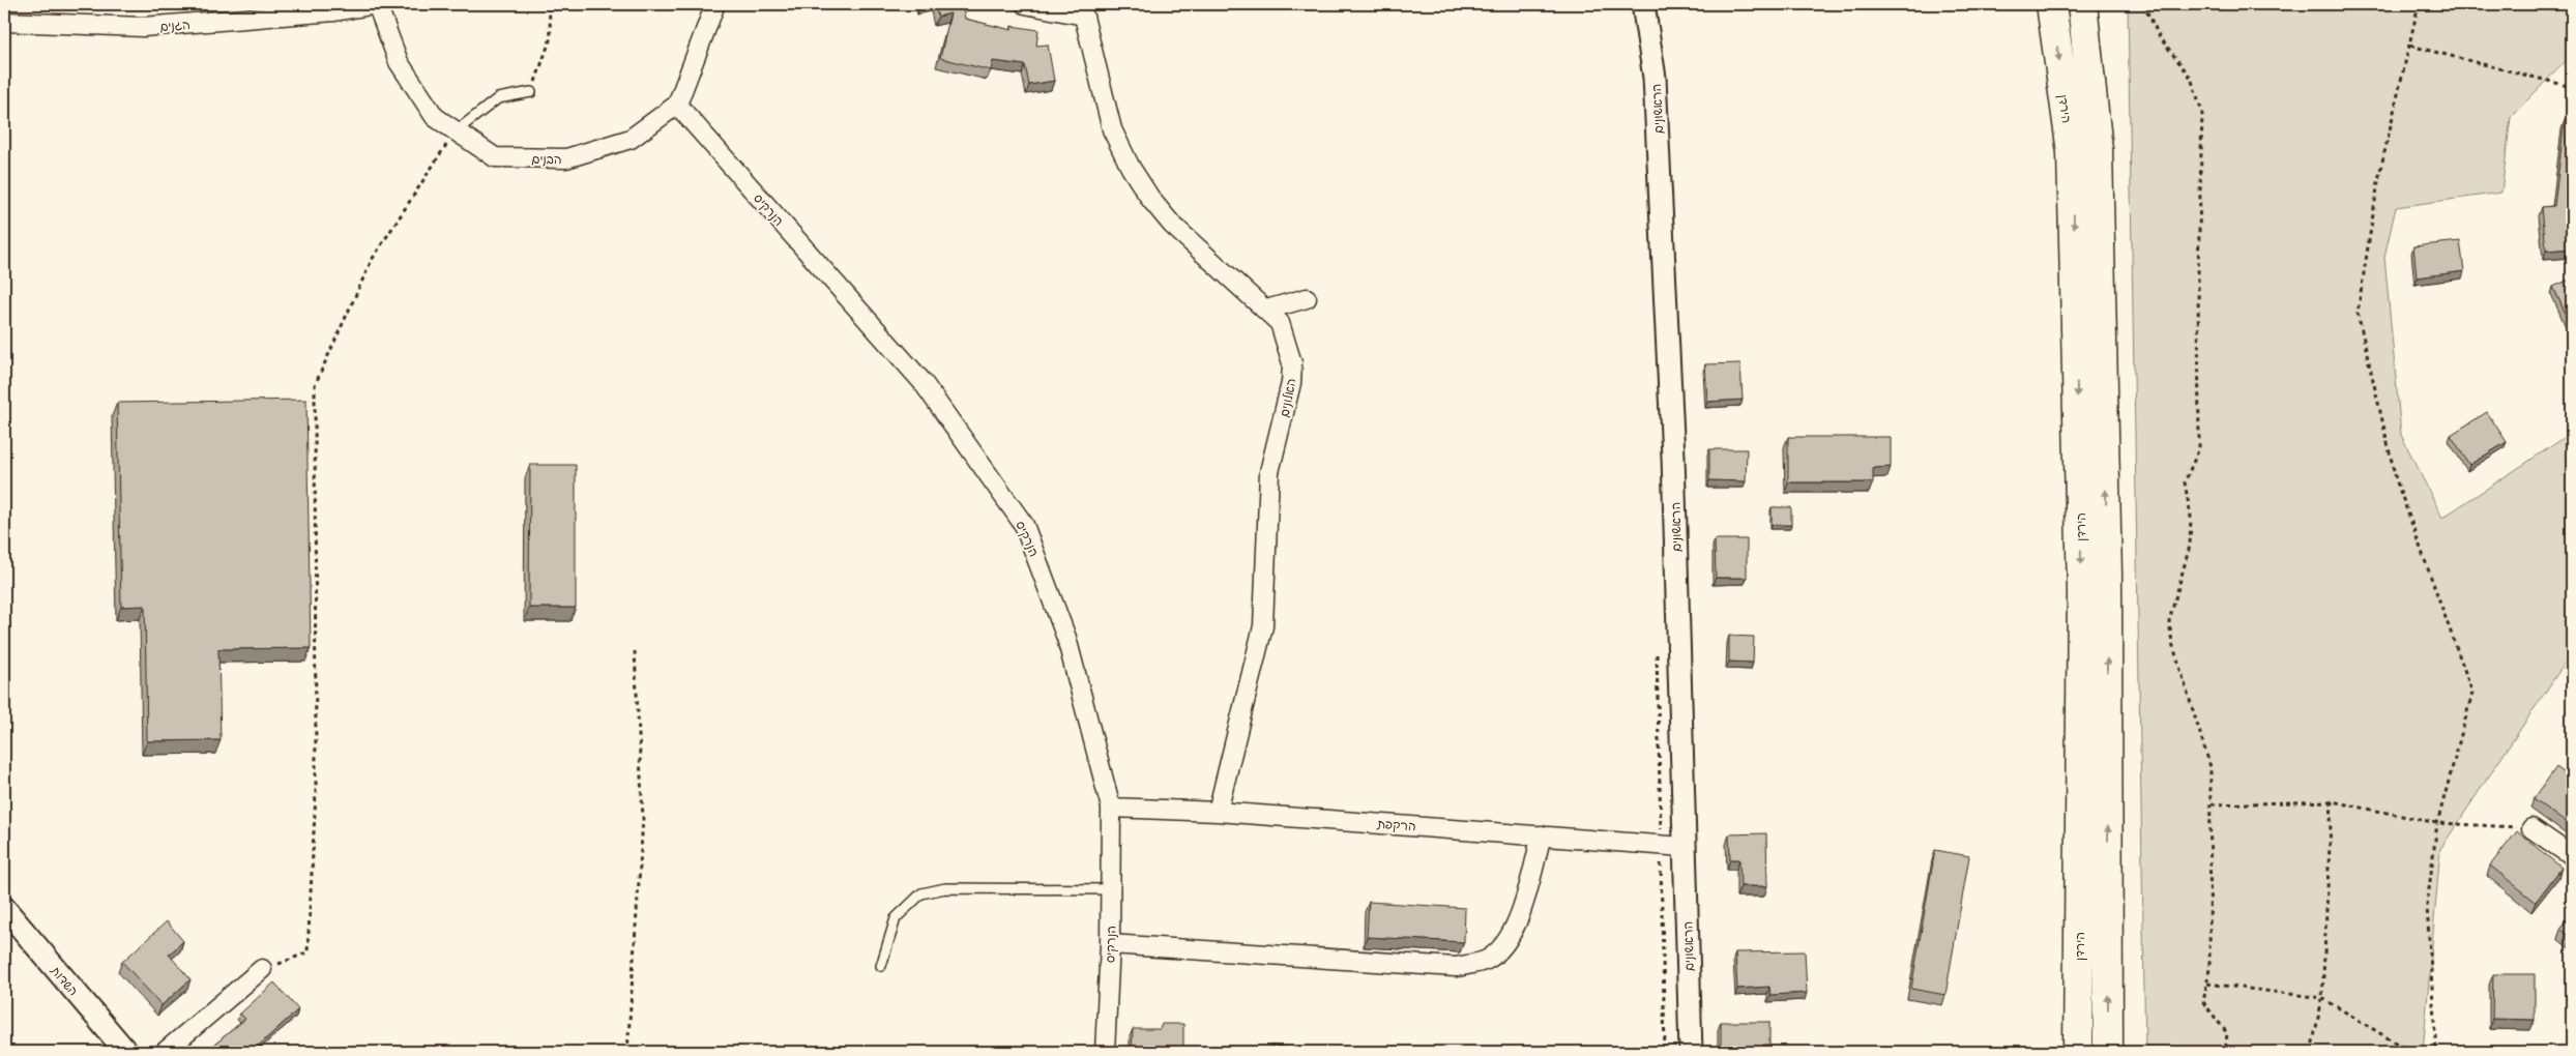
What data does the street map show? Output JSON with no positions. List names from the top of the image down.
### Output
{
  "streets": {
    "highway": ["הירדן"],
    "street": [
      "הגנים",
      "הראשונים",
      "הבנים",
      "הנרקיס",
      "האלונים",
      "הרקפת",
      "השדות"
    ]
  },
  "crossings": [
    ["הגנים", "הבנים"],
    ["הראשונים", "הרקפת"],
    ["הבנים", "הנרקיס"],
    ["הנרקיס", "הרקפת"],
    ["האלונים", "הרקפת"]
  ]
}
